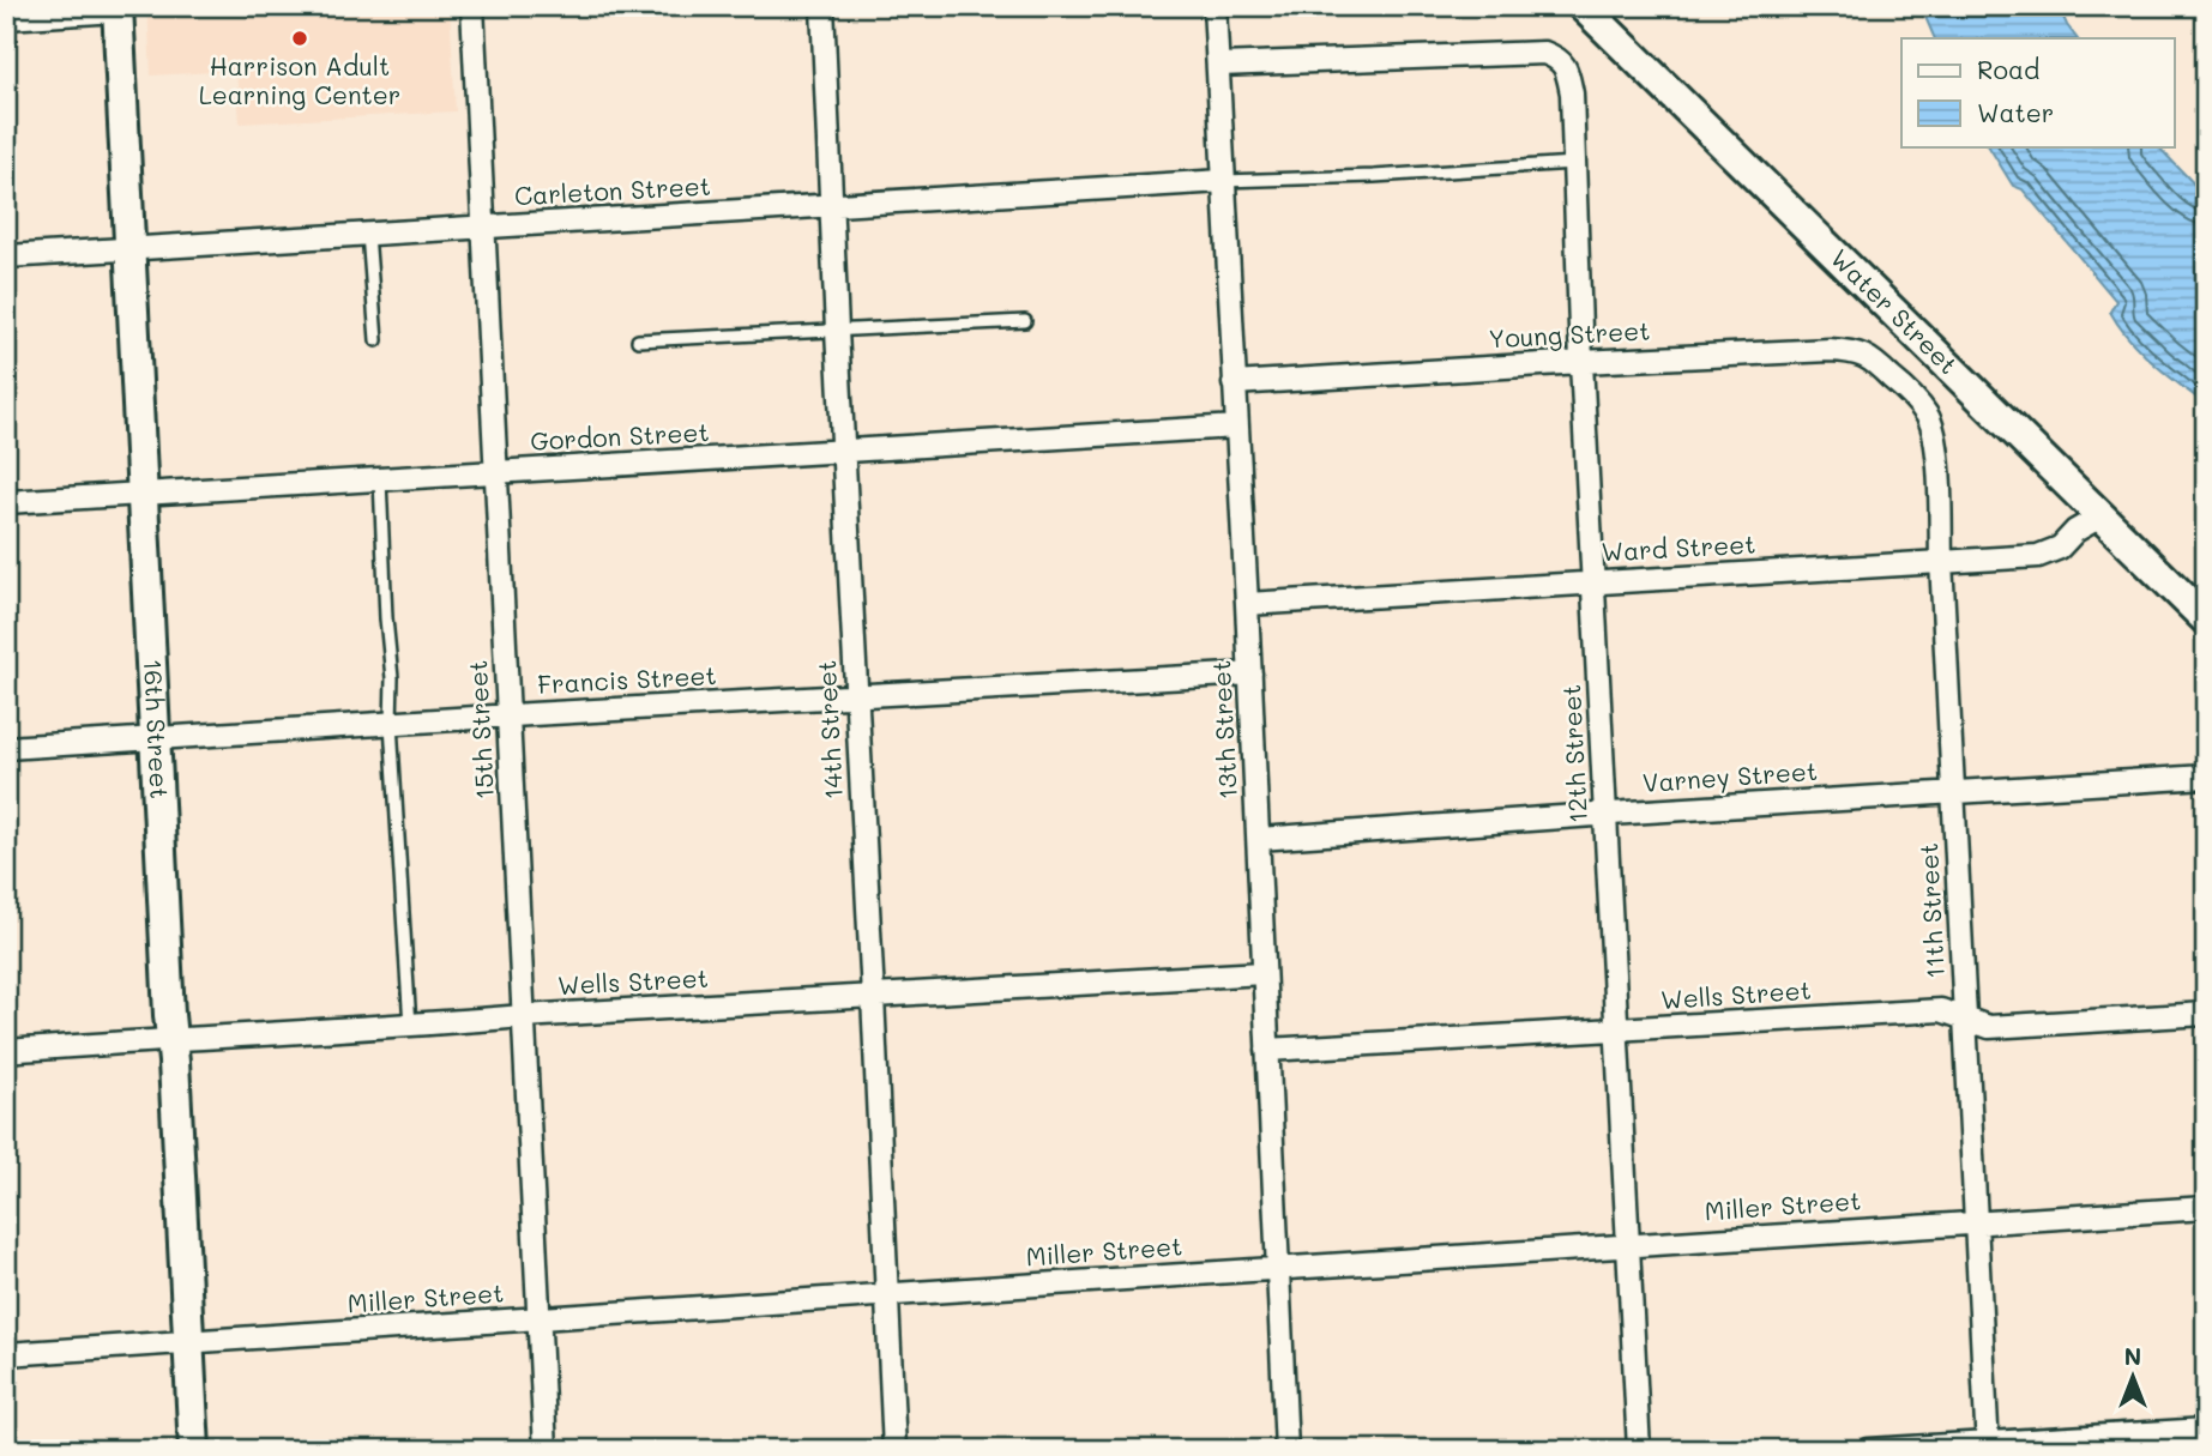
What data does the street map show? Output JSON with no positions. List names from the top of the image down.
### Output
{
  "streets": {
    "street": [
      "Carleton Street",
      "Water Street",
      "Young Street",
      "Gordon Street",
      "Ward Street",
      "Francis Street",
      "16th Street",
      "15th Street",
      "14th Street",
      "13th Street",
      "12th Street",
      "Varney Street",
      "11th Street",
      "Wells Street",
      "Miller Street"
    ]
  },
  "crossings": [
    ["Carleton Street", "16th Street"],
    ["Carleton Street", "15th Street"],
    ["Carleton Street", "14th Street"],
    ["Carleton Street", "13th Street"],
    ["Water Street", "Ward Street"],
    ["Young Street", "13th Street"],
    ["Young Street", "12th Street"],
    ["Young Street", "11th Street"],
    ["Gordon Street", "16th Street"],
    ["Gordon Street", "15th Street"],
    ["Gordon Street", "14th Street"],
    ["Gordon Street", "13th Street"],
    ["Ward Street", "13th Street"],
    ["Ward Street", "12th Street"],
    ["Ward Street", "11th Street"],
    ["Francis Street", "16th Street"],
    ["Francis Street", "15th Street"],
    ["Francis Street", "14th Street"],
    ["Francis Street", "13th Street"],
    ["16th Street", "Wells Street"],
    ["16th Street", "Miller Street"],
    ["15th Street", "Wells Street"],
    ["15th Street", "Miller Street"],
    ["14th Street", "Wells Street"],
    ["14th Street", "Miller Street"],
    ["13th Street", "12th Street"],
    ["13th Street", "Varney Street"],
    ["13th Street", "Wells Street"],
    ["13th Street", "Miller Street"],
    ["12th Street", "Varney Street"],
    ["12th Street", "Wells Street"],
    ["12th Street", "Miller Street"],
    ["Varney Street", "11th Street"],
    ["11th Street", "Wells Street"],
    ["11th Street", "Miller Street"]
  ],
  "places": ["Harrison Adult Learning Center"],
  "legend": ["Road", "Water"],
  "north": "top"
}
